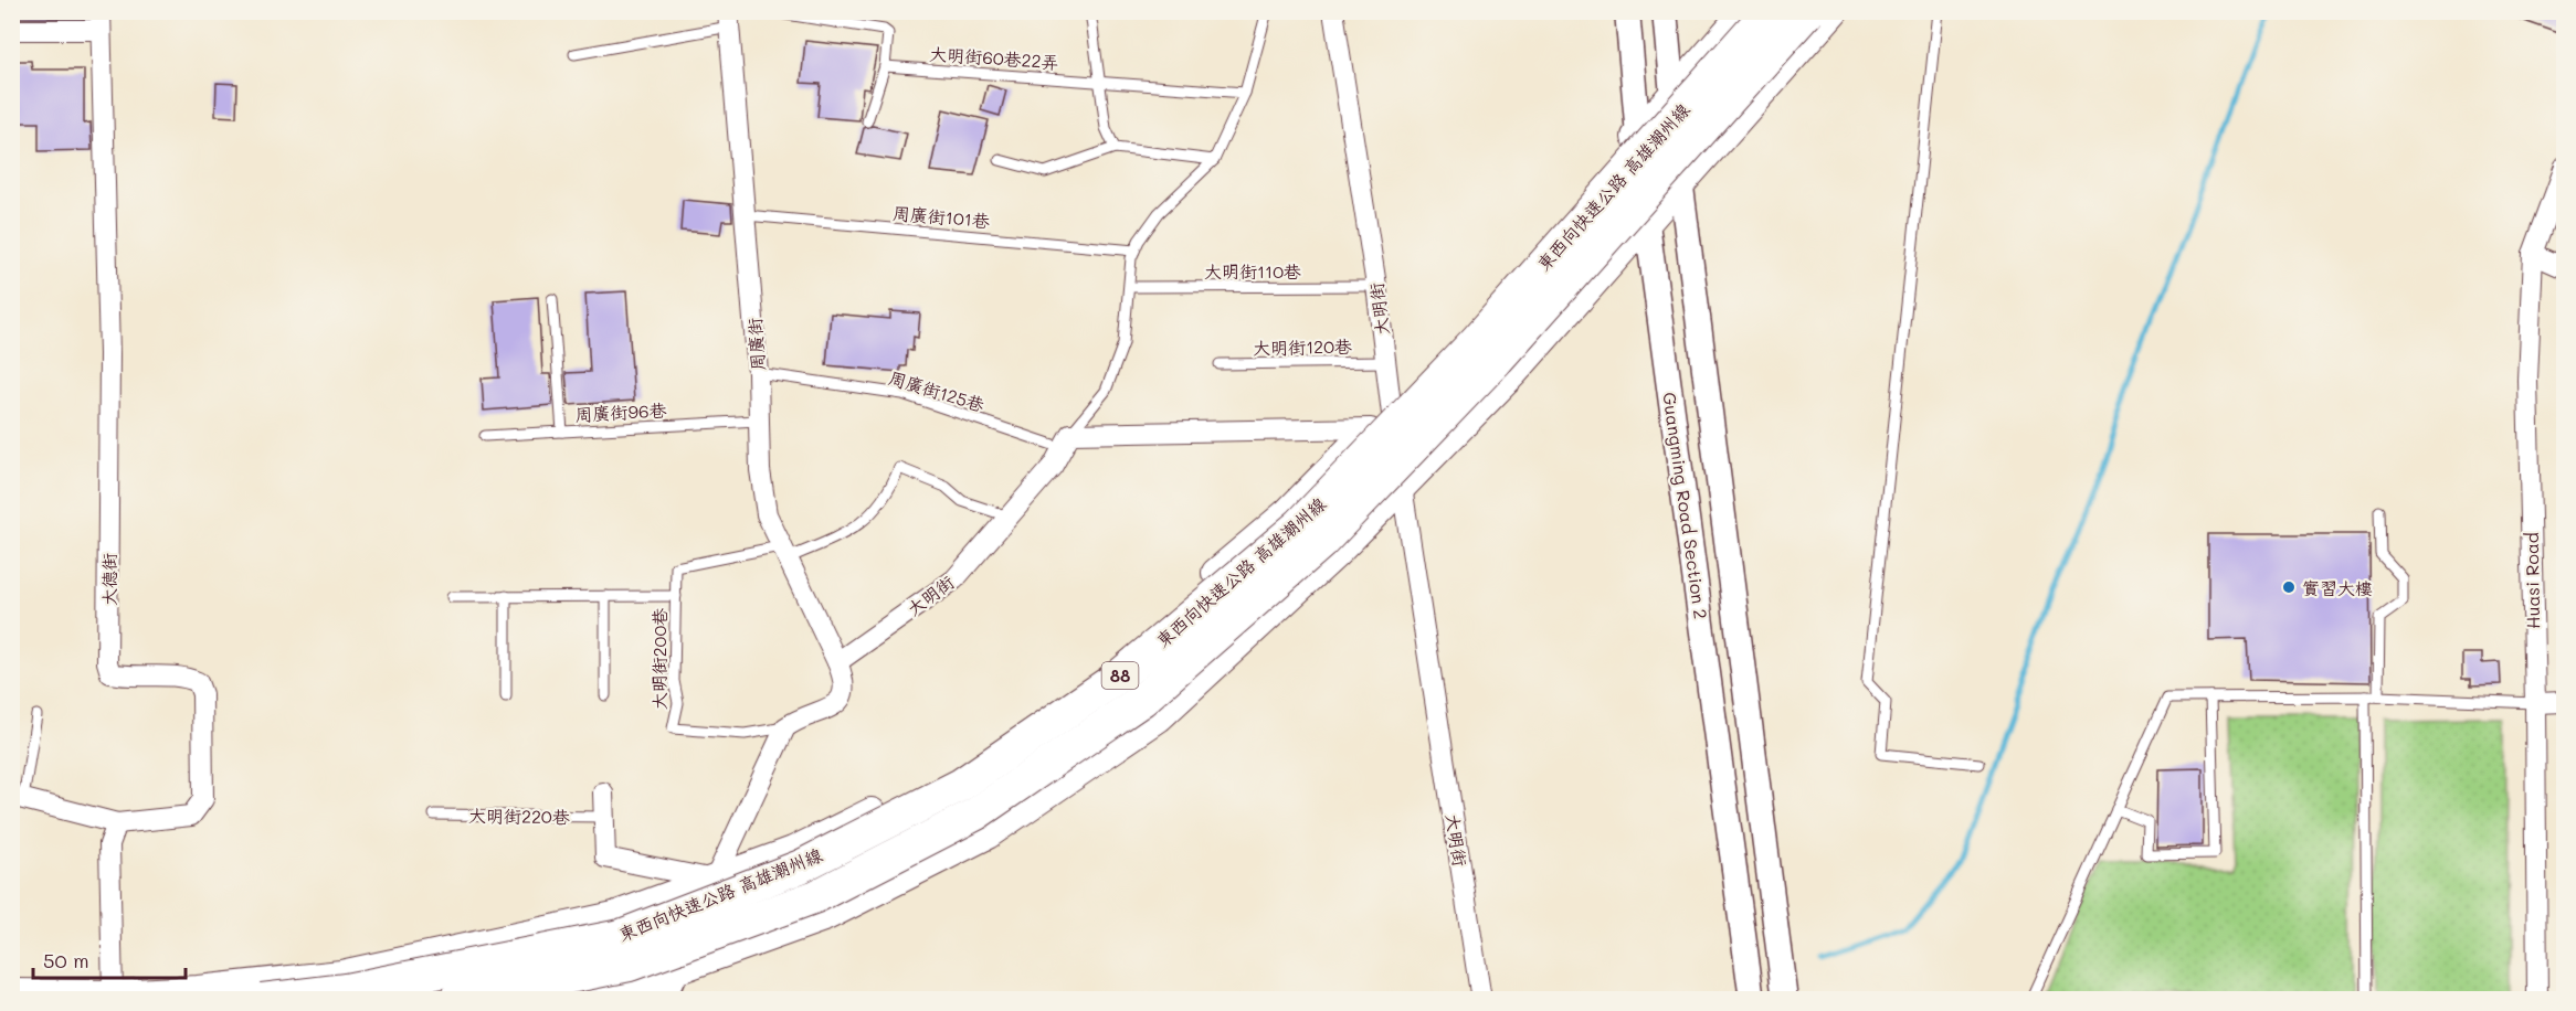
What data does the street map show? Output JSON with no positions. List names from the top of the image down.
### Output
{
  "streets": {
    "highway": ["東西向快速公路 高雄潮州線", "88"],
    "street": [
      "大明街",
      "周廣街",
      "Guangming Road Section 2",
      "大德街",
      "Huasi Road"
    ],
    "lane": [
      "大明街60巷22弄",
      "周廣街101巷",
      "大明街110巷",
      "大明街120巷",
      "周廣街125巷",
      "周廣街96巷",
      "大明街200巷",
      "大明街220巷"
    ]
  },
  "crossings": [
    ["周廣街101巷", "周廣街"],
    ["大明街110巷", "大明街"],
    ["大明街", "周廣街"],
    ["大明街", "大明街120巷"],
    ["大明街", "周廣街125巷"],
    ["周廣街", "周廣街125巷"],
    ["周廣街", "周廣街96巷"],
    ["周廣街", "大明街200巷"]
  ],
  "places": ["實習大樓"],
  "scale_bar": "50 m"
}
